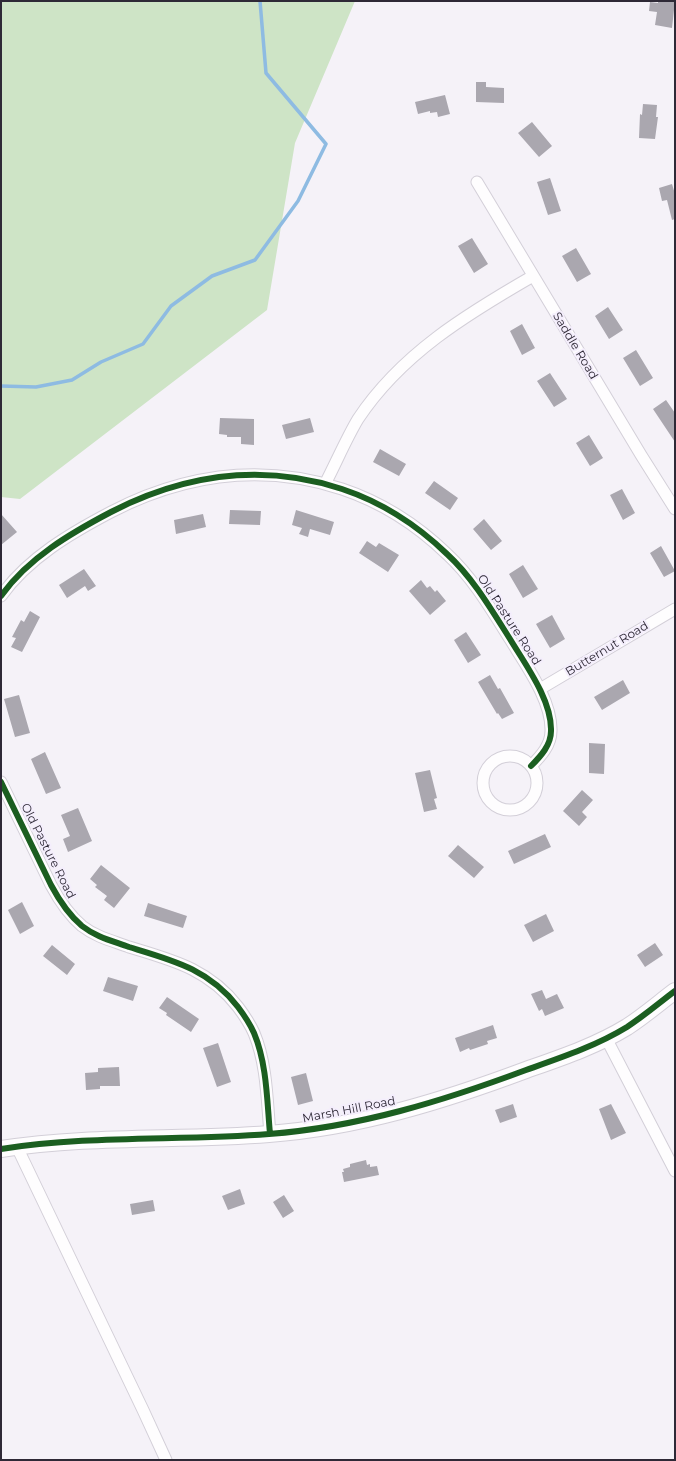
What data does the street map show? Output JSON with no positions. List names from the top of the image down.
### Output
{
  "streets": {
    "street": [
      "Saddle Road",
      "Old Pasture Road",
      "Butternut Road",
      "Marsh Hill Road"
    ]
  },
  "crossings": [
    ["Old Pasture Road", "Butternut Road"],
    ["Old Pasture Road", "Marsh Hill Road"]
  ]
}
